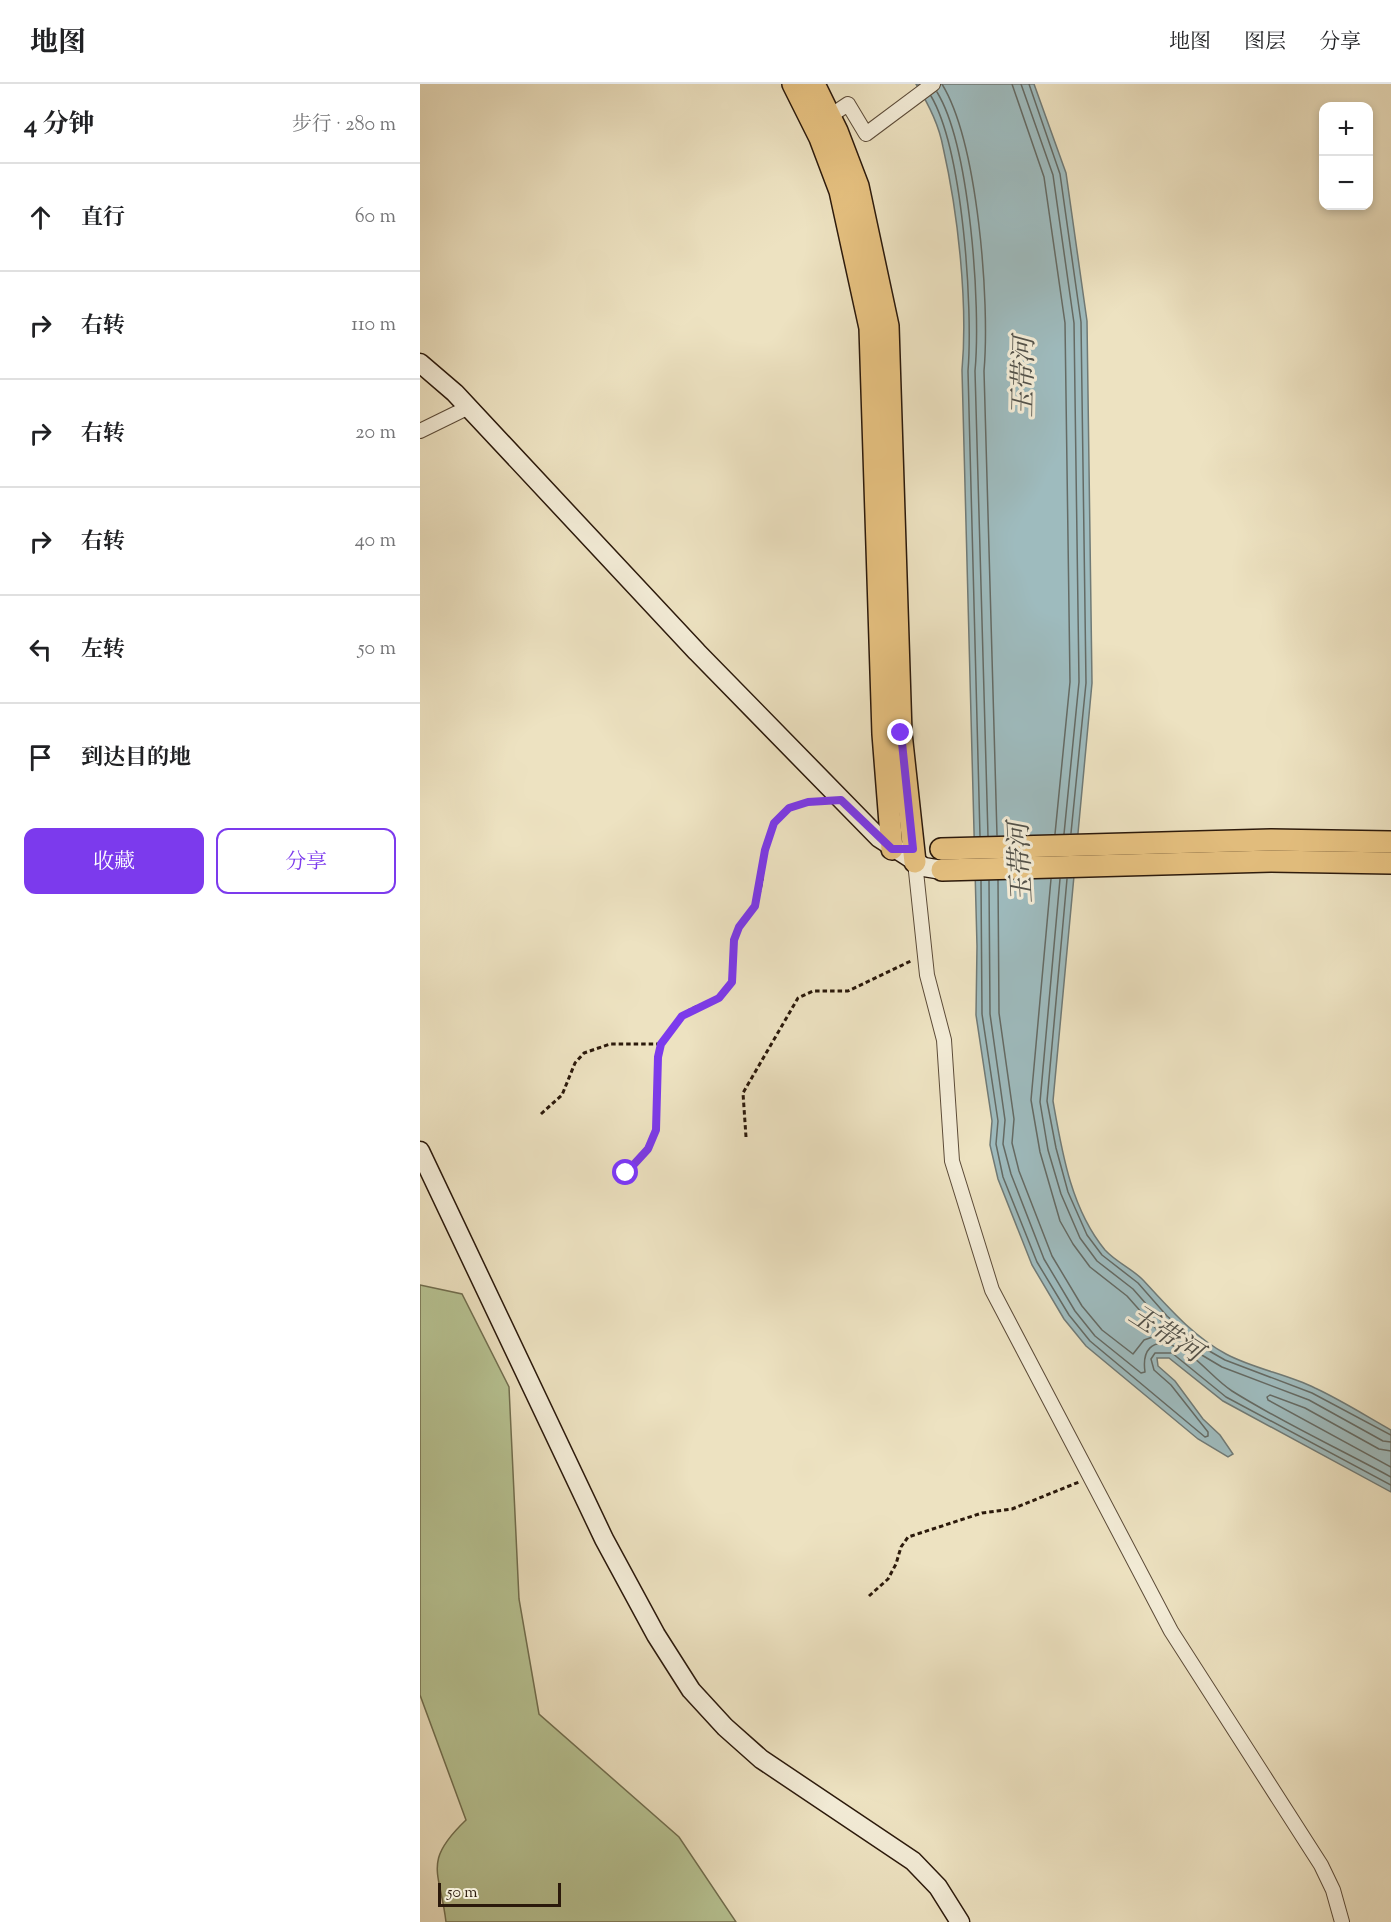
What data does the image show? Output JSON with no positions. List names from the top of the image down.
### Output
{
  "water": ["玉带河"],
  "scale_bar": "50 m",
  "page": {
    "header": "地图",
    "nav": ["地图", "图层", "分享"],
    "heading": ["4 分钟", "步行 · 280 m"],
    "map_buttons": ["+", "−"],
    "list": [
      ["直行", "60 m"],
      ["右转", "110 m"],
      ["右转", "20 m"],
      ["右转", "40 m"],
      ["左转", "50 m"],
      "到达目的地"
    ],
    "buttons": ["收藏", "分享"],
    "scale": "50 m"
  }
}
